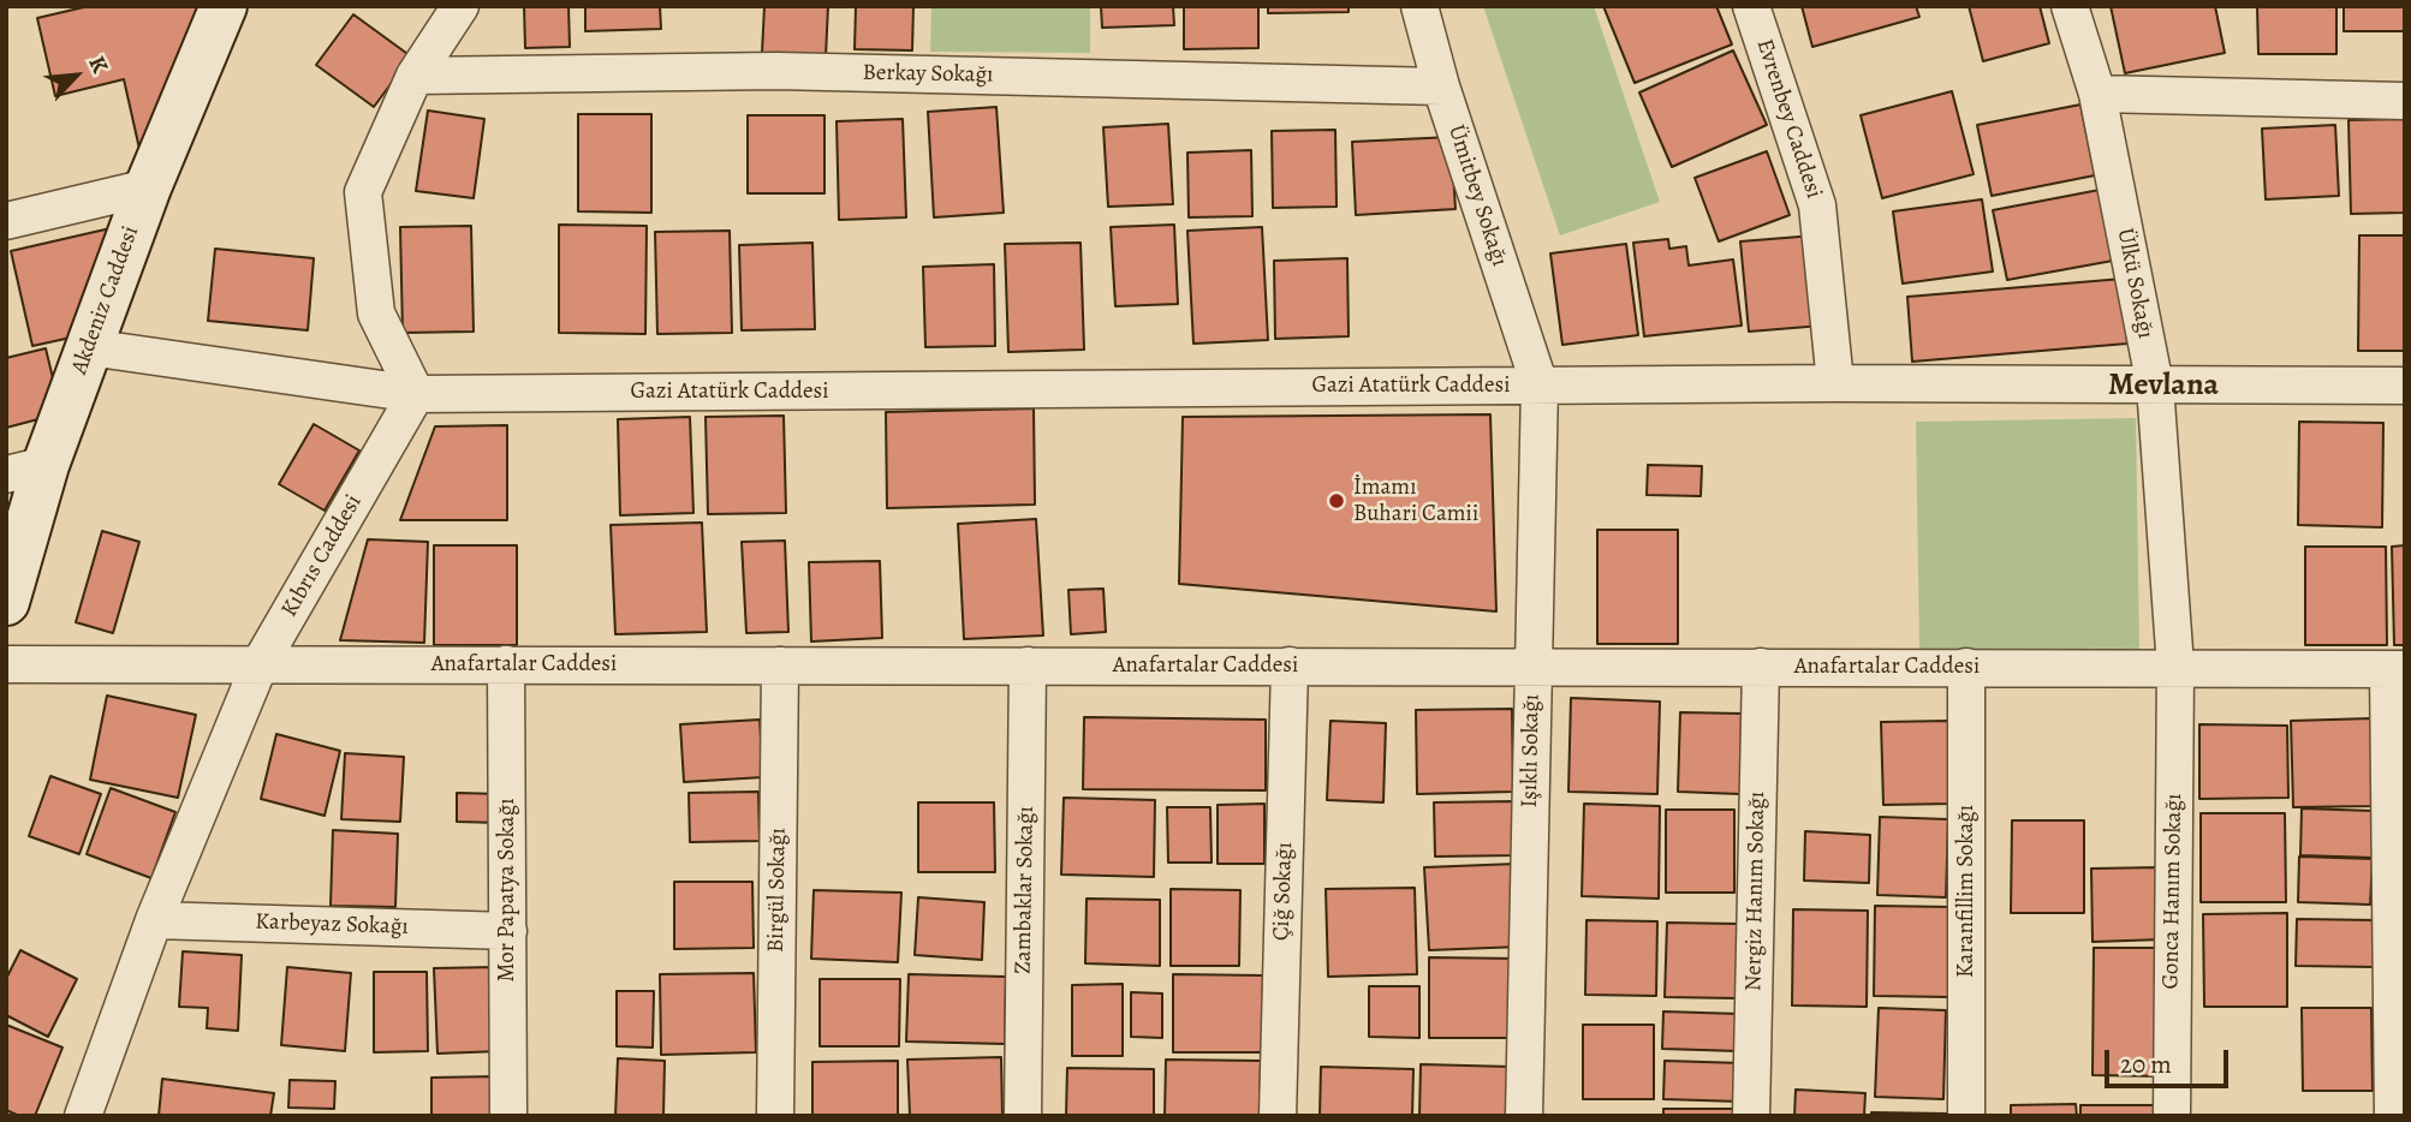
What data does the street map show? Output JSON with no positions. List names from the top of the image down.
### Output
{
  "streets": {
    "street": [
      "Berkay Sokağı",
      "Evrenbey Caddesi",
      "Ümitbey Sokağı",
      "Ülkü Sokağı",
      "Akdeniz Caddesi",
      "Gazi Atatürk Caddesi",
      "Kıbrıs Caddesi",
      "Anafartalar Caddesi",
      "Işıklı Sokağı",
      "Mor Papatya Sokağı",
      "Birgül Sokağı",
      "Zambaklar Sokağı",
      "Çiğ Sokağı",
      "Nergiz Hanım Sokağı",
      "Karanfillim Sokağı",
      "Gonca Hanım Sokağı",
      "Karbeyaz Sokağı"
    ]
  },
  "crossings": [
    ["Berkay Sokağı", "Ümitbey Sokağı"],
    ["Evrenbey Caddesi", "Gazi Atatürk Caddesi"],
    ["Ümitbey Sokağı", "Gazi Atatürk Caddesi"],
    ["Ümitbey Sokağı", "Işıklı Sokağı"],
    ["Ülkü Sokağı", "Gazi Atatürk Caddesi"],
    ["Ülkü Sokağı", "Anafartalar Caddesi"],
    ["Ülkü Sokağı", "Gonca Hanım Sokağı"],
    ["Akdeniz Caddesi", "Gazi Atatürk Caddesi"],
    ["Gazi Atatürk Caddesi", "Kıbrıs Caddesi"],
    ["Gazi Atatürk Caddesi", "Işıklı Sokağı"],
    ["Kıbrıs Caddesi", "Anafartalar Caddesi"],
    ["Kıbrıs Caddesi", "Karbeyaz Sokağı"],
    ["Anafartalar Caddesi", "Işıklı Sokağı"],
    ["Anafartalar Caddesi", "Mor Papatya Sokağı"],
    ["Anafartalar Caddesi", "Birgül Sokağı"],
    ["Anafartalar Caddesi", "Zambaklar Sokağı"],
    ["Anafartalar Caddesi", "Çiğ Sokağı"],
    ["Anafartalar Caddesi", "Nergiz Hanım Sokağı"],
    ["Anafartalar Caddesi", "Karanfillim Sokağı"],
    ["Anafartalar Caddesi", "Gonca Hanım Sokağı"],
    ["Mor Papatya Sokağı", "Karbeyaz Sokağı"]
  ],
  "districts": ["Mevlana"],
  "places": ["İmamı Buhari Camii"],
  "scale_bar": "20 m",
  "north": "top right"
}
